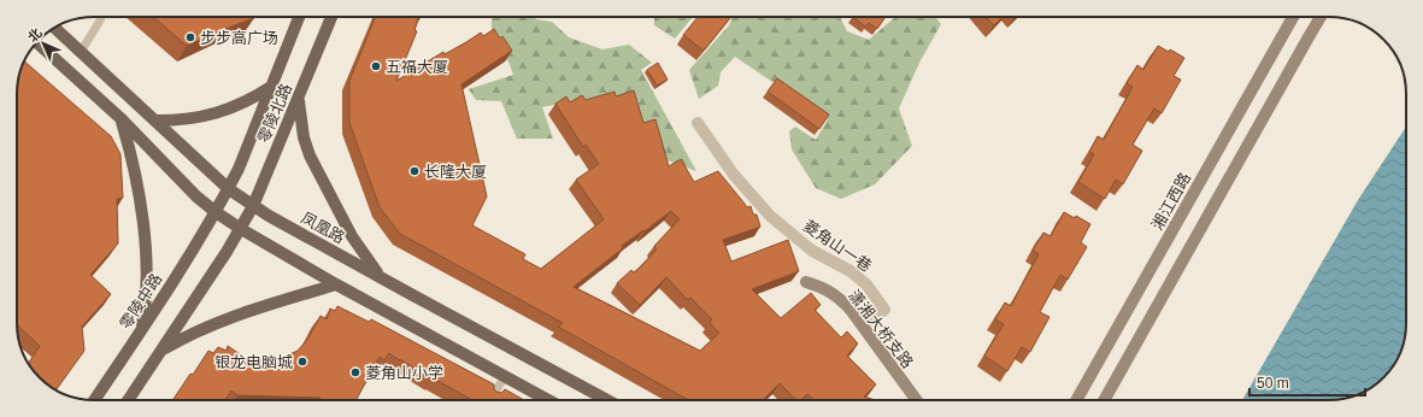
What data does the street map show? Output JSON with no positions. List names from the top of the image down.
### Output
{
  "streets": {
    "main road": [
      "零陵北路",
      "湘江西路",
      "凤凰路",
      "零陵中路",
      "潇湘大桥支路"
    ],
    "street": ["菱角山一巷"]
  },
  "crossings": [
    ["零陵北路", "凤凰路"],
    ["零陵北路", "零陵中路"],
    ["菱角山一巷", "潇湘大桥支路"]
  ],
  "places": [
    "步步高广场",
    "五福大厦",
    "长隆大厦",
    "银龙电脑城",
    "菱角山小学"
  ],
  "scale_bar": "50 m",
  "north": "top left"
}
